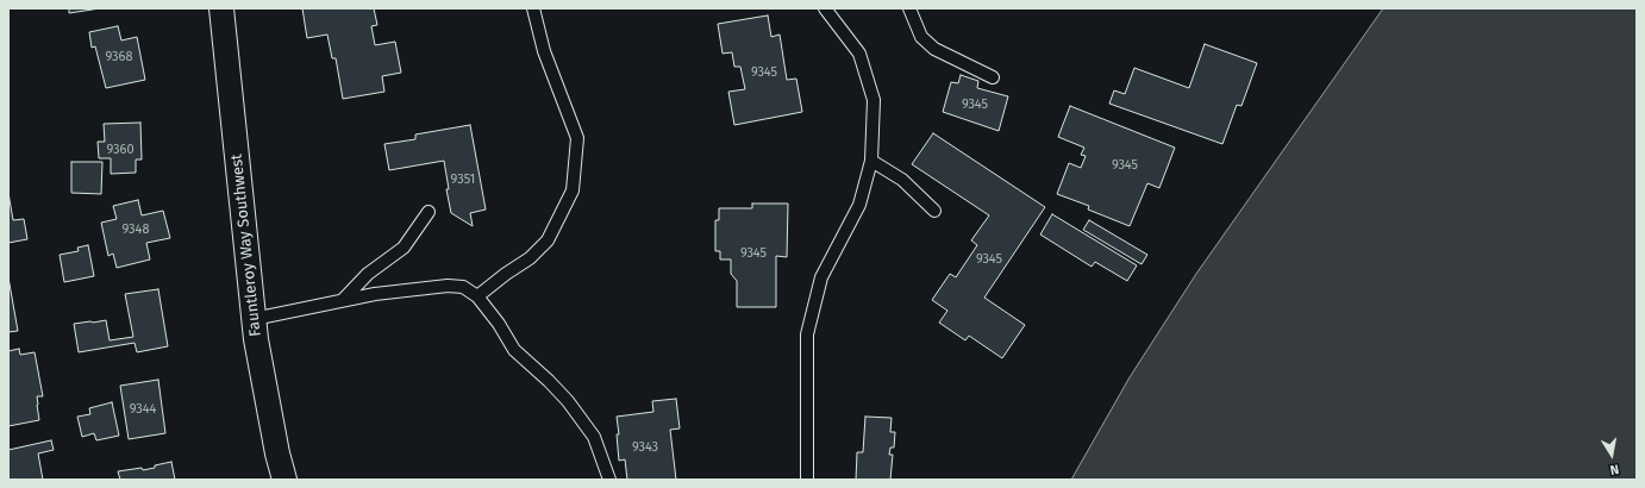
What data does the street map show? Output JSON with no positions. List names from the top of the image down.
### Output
{
  "streets": {
    "street": ["Fauntleroy Way Southwest"]
  },
  "house_numbers": [
    "9368",
    "9345",
    "9345",
    "9360",
    "9345",
    "9351",
    "9348",
    "9345",
    "9345",
    "9344",
    "9343"
  ],
  "north": "bottom"
}
